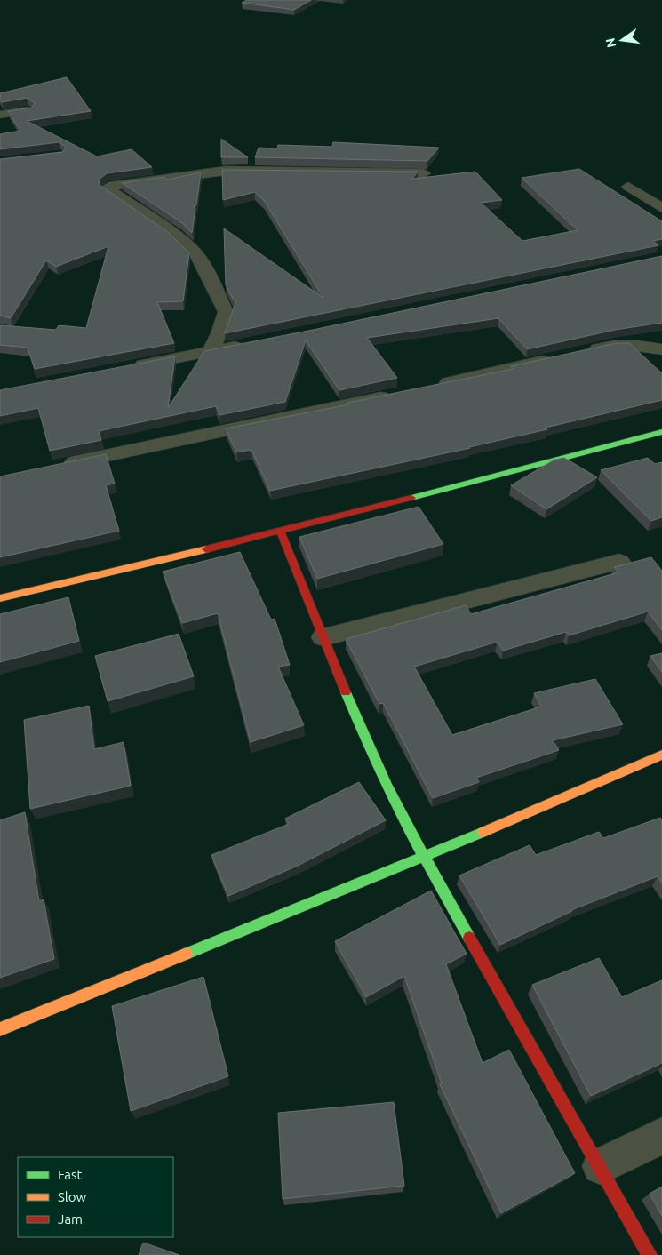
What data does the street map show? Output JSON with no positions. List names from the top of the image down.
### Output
{
  "legend": ["Fast", "Slow", "Jam"],
  "north": "left"
}
